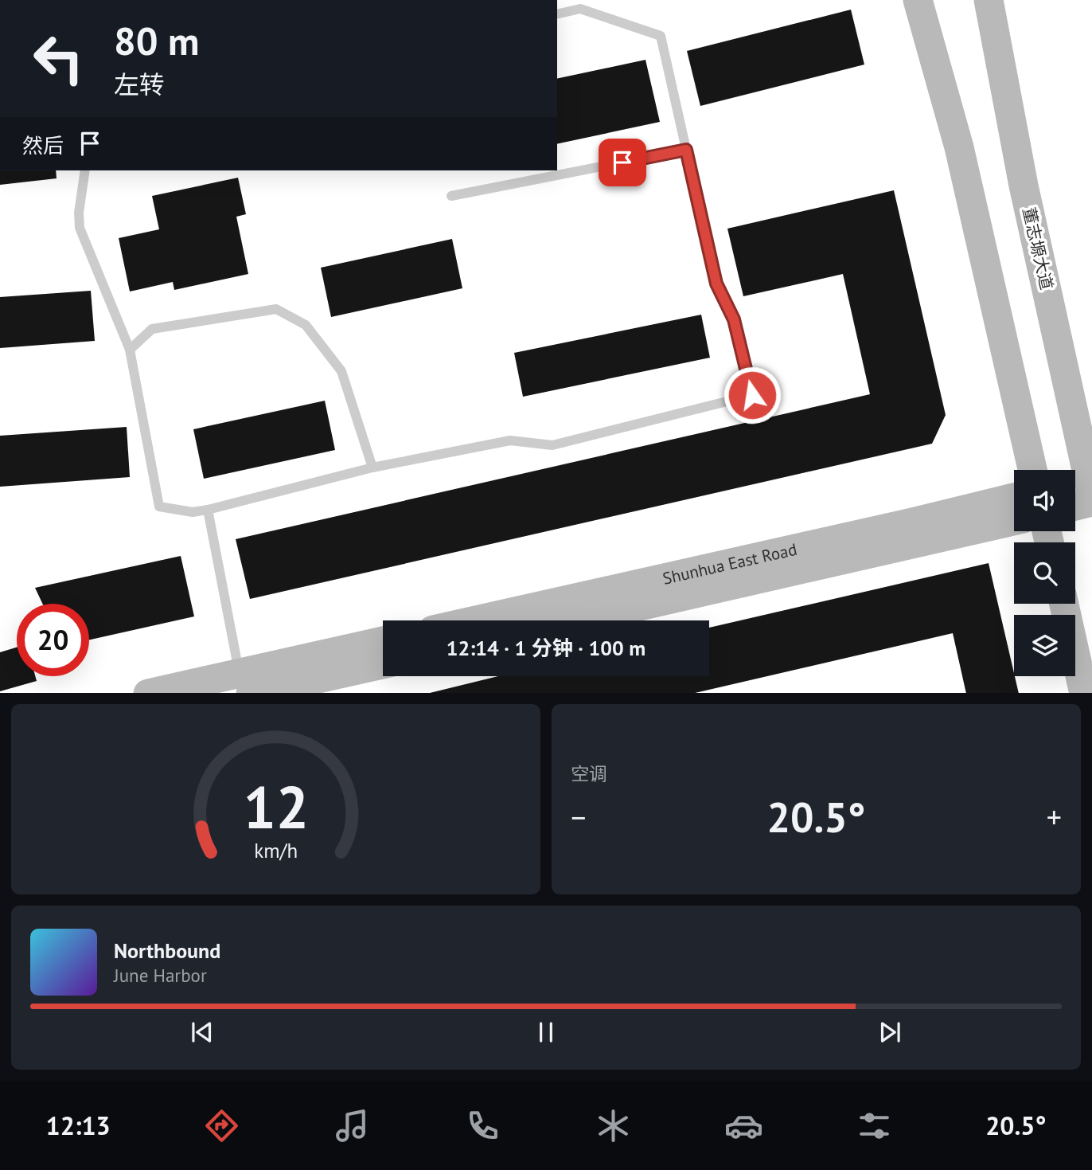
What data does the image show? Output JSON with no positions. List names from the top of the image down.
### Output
{
  "streets": {
    "street": ["董志塬大道", "Shunhua East Road"]
  },
  "page": {
    "turn": ["80 m", "左转"],
    "then": "然后",
    "limit": "20",
    "trip": "12:14 · 1 分钟 · 100 m",
    "tile": "空调",
    "heat": ["−", "20.5°", "+"],
    "song": ["Northbound", "June Harbor"],
    "tabs": ["12:13", "20.5°"],
    "gauge": ["12", "km/h"]
  }
}
